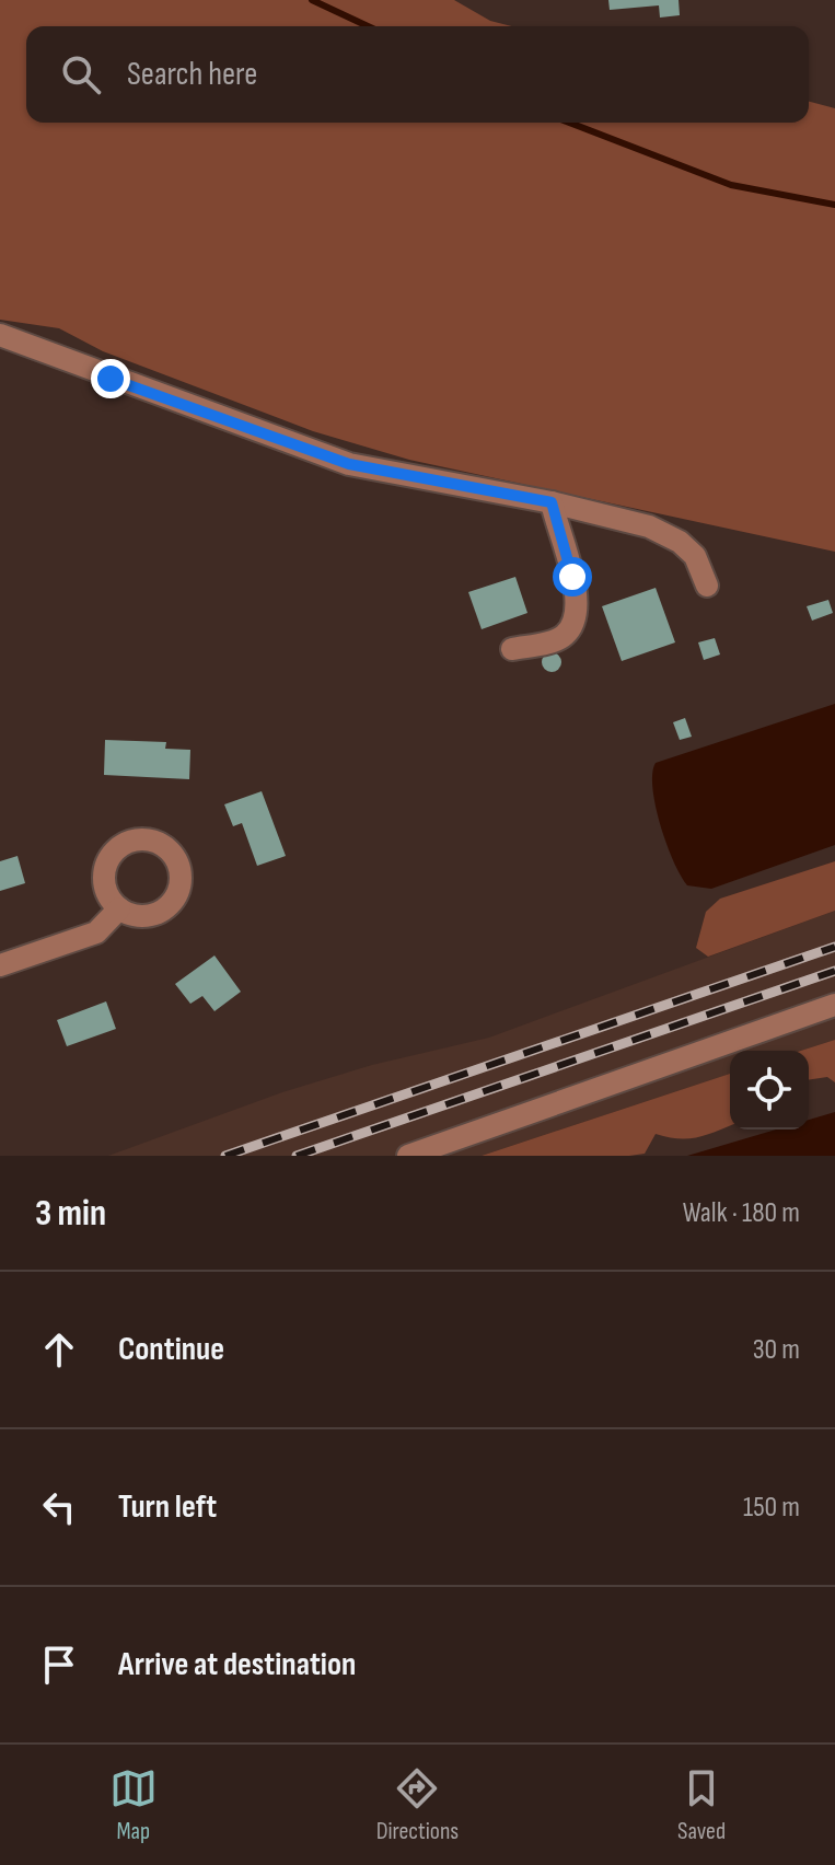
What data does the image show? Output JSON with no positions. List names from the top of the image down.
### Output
{
  "page": {
    "search": "Search here",
    "heading": ["3 min", "Walk · 180 m"],
    "list": [
      ["Continue", "30 m"],
      ["Turn left", "150 m"],
      "Arrive at destination"
    ],
    "nav": ["Map", "Directions", "Saved"]
  }
}
